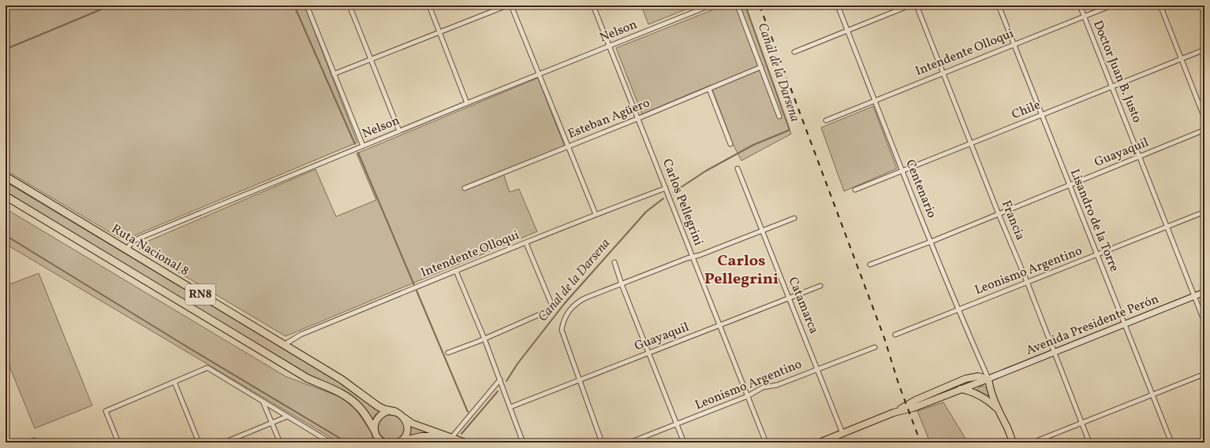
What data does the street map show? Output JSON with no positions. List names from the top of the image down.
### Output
{
  "streets": {
    "highway": ["Ruta Nacional 8", "RN8"],
    "main road": ["Avenida Presidente Perón"],
    "street": [
      "Nelson",
      "Intendente Olloqui",
      "Doctor Juan B. Justo",
      "Chile",
      "Esteban Agüero",
      "Guayaquil",
      "Centenario",
      "Carlos Pellegrini",
      "Francia",
      "Lisandro de la Torre",
      "Leonismo Argentino",
      "Catamarca"
    ]
  },
  "crossings": [
    ["Nelson", "Carlos Pellegrini"],
    ["Nelson", "Ruta Nacional 8"],
    ["Intendente Olloqui", "Doctor Juan B. Justo"],
    ["Intendente Olloqui", "Centenario"],
    ["Intendente Olloqui", "Carlos Pellegrini"],
    ["Intendente Olloqui", "Francia"],
    ["Intendente Olloqui", "Lisandro de la Torre"],
    ["Intendente Olloqui", "Ruta Nacional 8"],
    ["Doctor Juan B. Justo", "Chile"],
    ["Doctor Juan B. Justo", "Guayaquil"],
    ["Doctor Juan B. Justo", "Leonismo Argentino"],
    ["Doctor Juan B. Justo", "Avenida Presidente Perón"],
    ["Chile", "Centenario"],
    ["Chile", "Francia"],
    ["Chile", "Lisandro de la Torre"],
    ["Esteban Agüero", "Carlos Pellegrini"],
    ["Guayaquil", "Centenario"],
    ["Guayaquil", "Carlos Pellegrini"],
    ["Guayaquil", "Francia"],
    ["Guayaquil", "Lisandro de la Torre"],
    ["Guayaquil", "Catamarca"],
    ["Centenario", "Leonismo Argentino"],
    ["Centenario", "Avenida Presidente Perón"],
    ["Carlos Pellegrini", "Leonismo Argentino"],
    ["Francia", "Leonismo Argentino"],
    ["Francia", "Avenida Presidente Perón"],
    ["Lisandro de la Torre", "Leonismo Argentino"],
    ["Lisandro de la Torre", "Avenida Presidente Perón"],
    ["Ruta Nacional 8", "RN8"],
    ["Leonismo Argentino", "Catamarca"],
    ["Catamarca", "Avenida Presidente Perón"]
  ],
  "districts": ["Carlos Pellegrini"],
  "water": ["Canal de la Darsena"]
}
